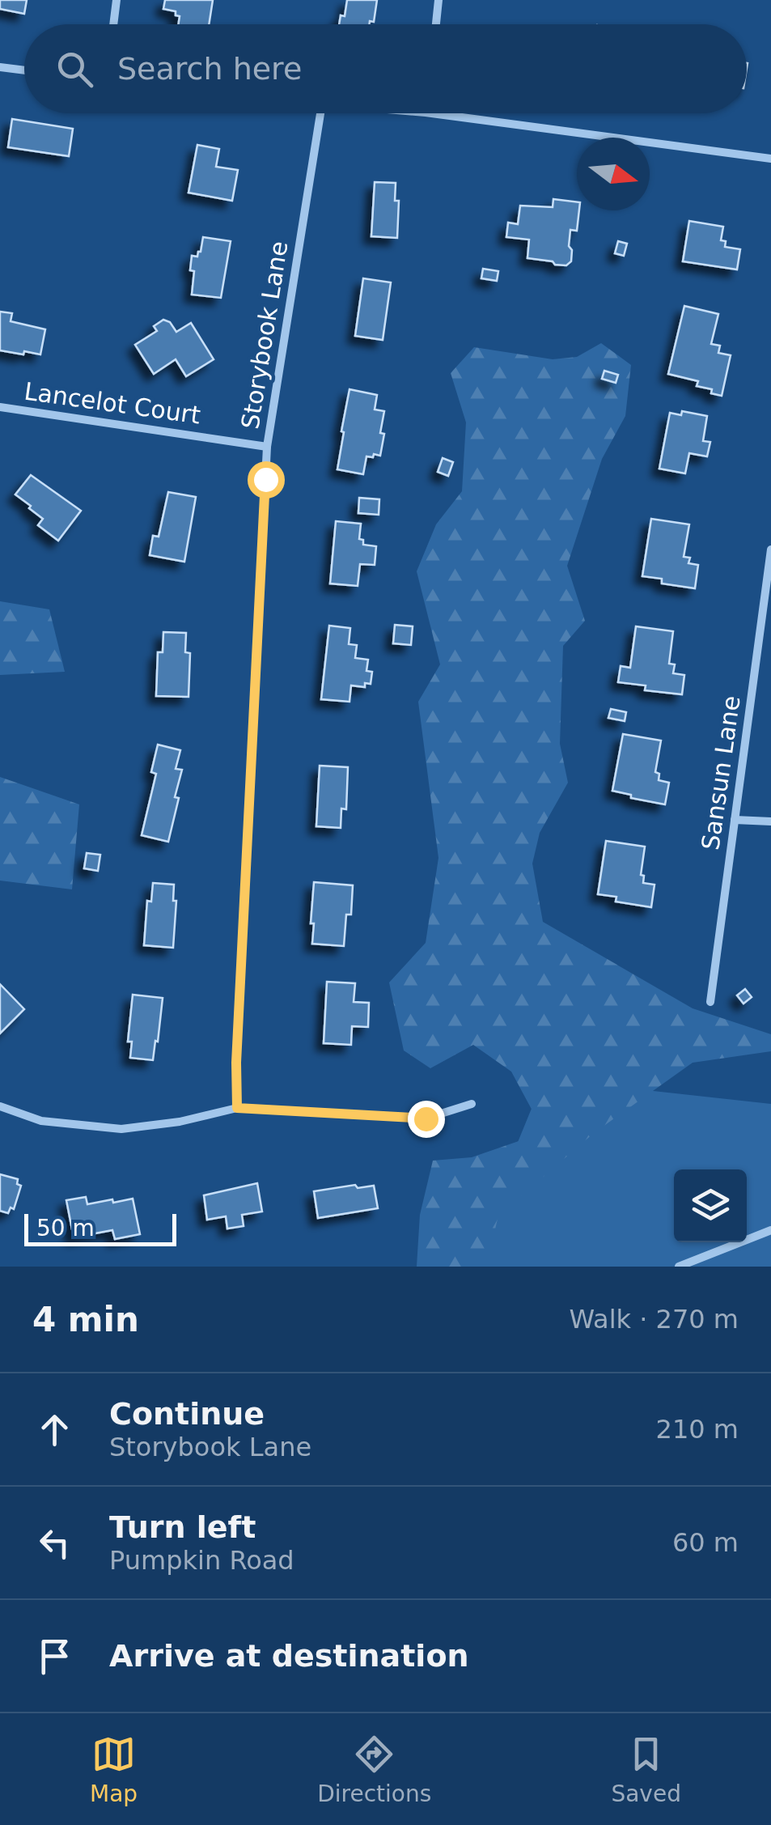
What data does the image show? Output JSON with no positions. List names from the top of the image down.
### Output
{
  "streets": {
    "street": ["Storybook Lane", "Lancelot Court", "Sansun Lane"]
  },
  "crossings": [
    ["Storybook Lane", "Lancelot Court"]
  ],
  "scale_bar": "50 m",
  "north": "right",
  "page": {
    "search": "Search here",
    "scale": "50 m",
    "heading": ["4 min", "Walk · 270 m"],
    "list": [
      ["Continue", "Storybook Lane", "210 m"],
      ["Turn left", "Pumpkin Road", "60 m"],
      "Arrive at destination"
    ],
    "nav": ["Map", "Directions", "Saved"]
  }
}
